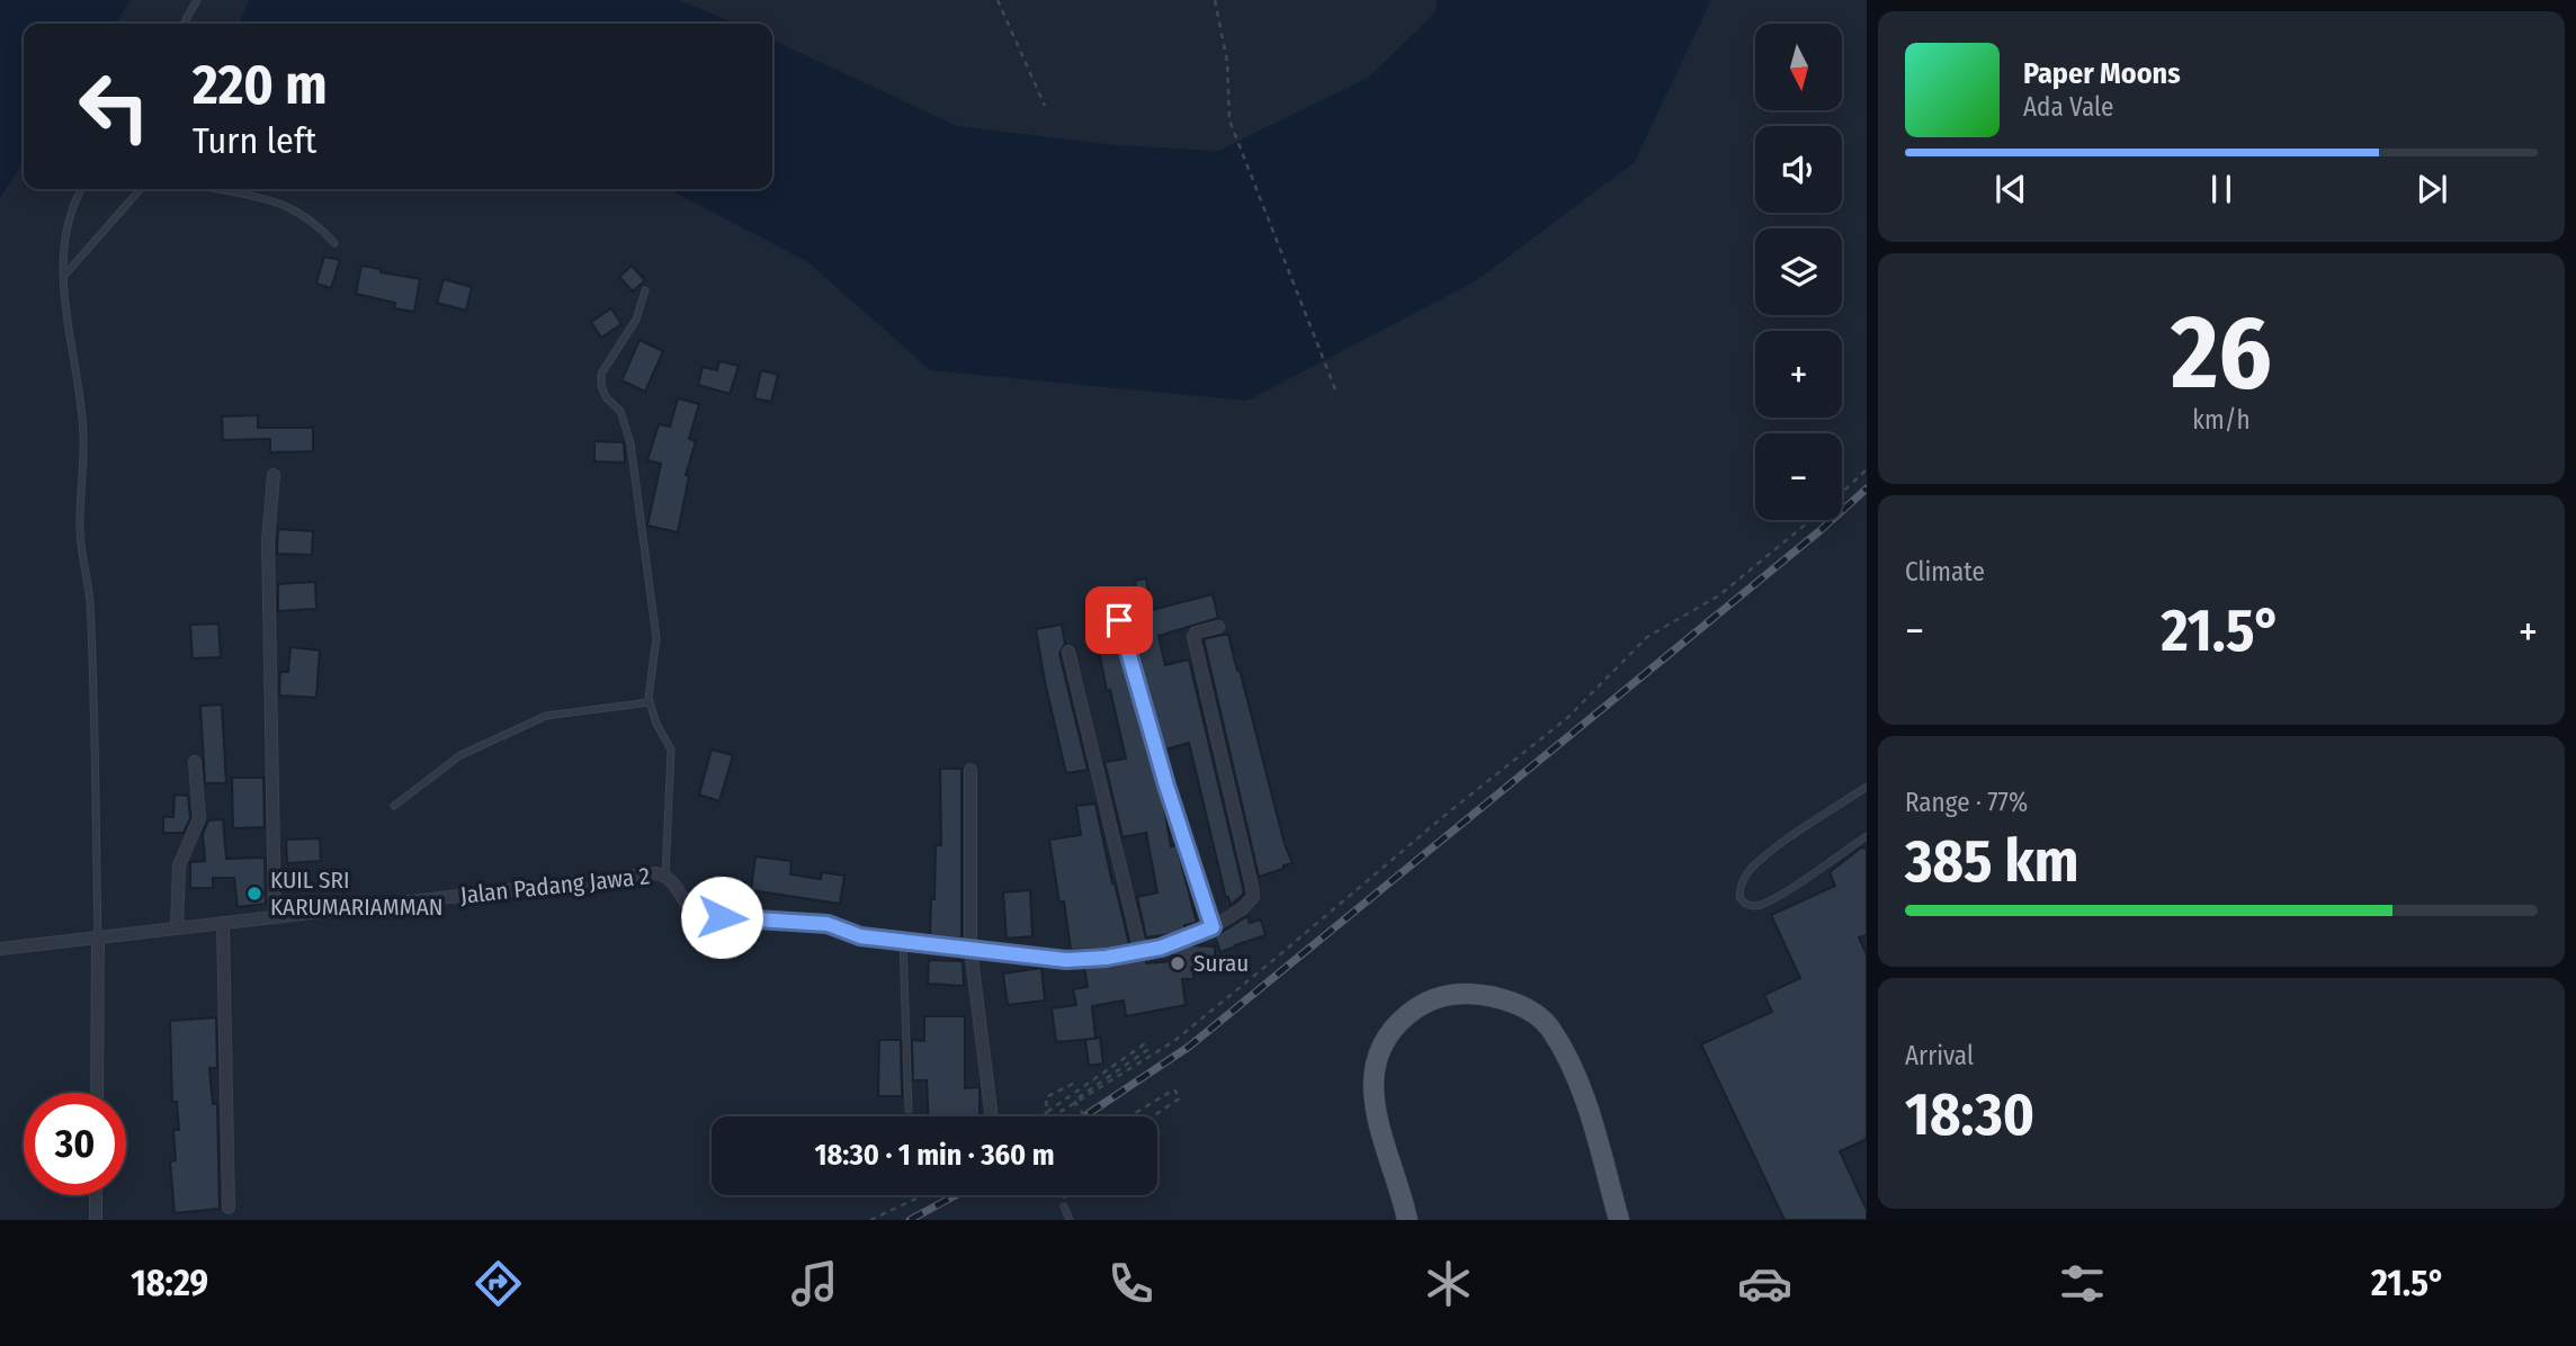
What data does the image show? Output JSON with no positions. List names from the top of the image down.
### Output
{
  "streets": {
    "street": ["Jalan Padang Jawa 2"]
  },
  "places": ["KUIL SRI KARUMARIAMMAN", "Surau"],
  "north": "bottom",
  "page": {
    "map_buttons": ["+", "−"],
    "turn": ["220 m", "Turn left"],
    "song": ["Paper Moons", "Ada Vale"],
    "tile": [
      ["26", "km/h"],
      "Climate",
      ["Range · 77%", "385 km"],
      ["Arrival", "18:30"]
    ],
    "heat": ["−", "21.5°", "+"],
    "limit": "30",
    "trip": "18:30 · 1 min · 360 m",
    "tabs": ["18:29", "21.5°"]
  }
}
